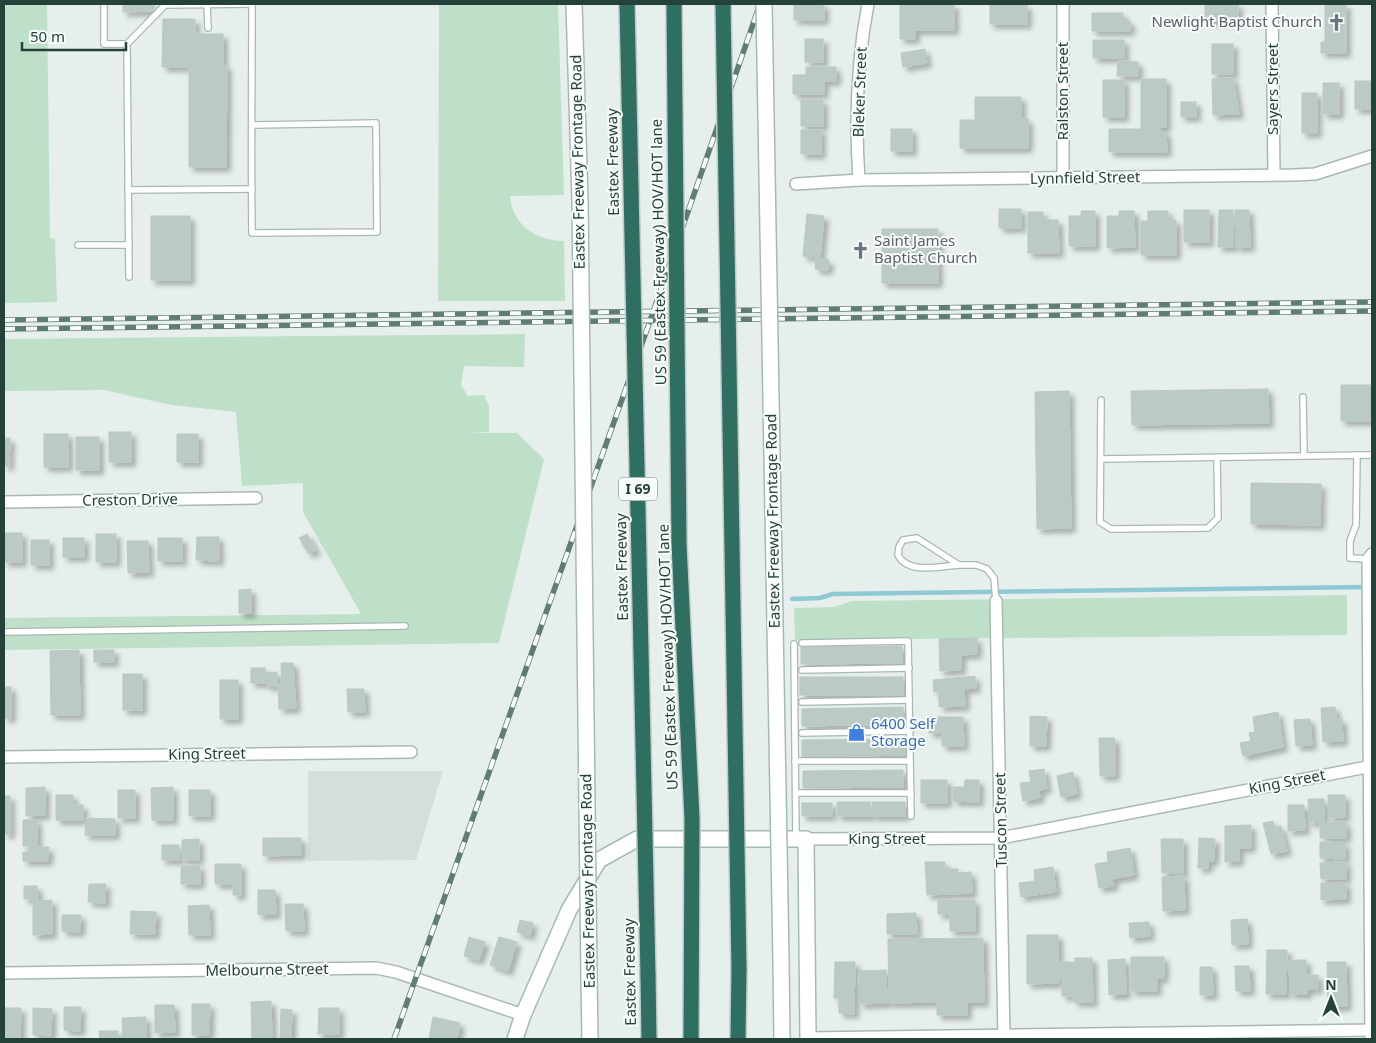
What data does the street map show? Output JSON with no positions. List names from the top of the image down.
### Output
{
  "streets": {
    "highway": ["Eastex Freeway", "US 59 (Eastex Freeway) HOV/HOT lane", "I 69"],
    "main road": ["Eastex Freeway Frontage Road", "King Street"],
    "street": [
      "Sayers Street",
      "Ralston Street",
      "Bleker Street",
      "Lynnfield Street",
      "Creston Drive",
      "Tuscon Street",
      "Melbourne Street"
    ]
  },
  "crossings": [
    ["Sayers Street", "Lynnfield Street"],
    ["Ralston Street", "Lynnfield Street"],
    ["Bleker Street", "Lynnfield Street"],
    ["King Street", "Tuscon Street"],
    ["King Street", "Melbourne Street"]
  ],
  "places": {
    "church": ["Newlight Baptist Church", "Saint James Baptist Church"],
    "shop": ["6400 Self Storage"]
  },
  "scale_bar": "50 m",
  "north": "top"
}
